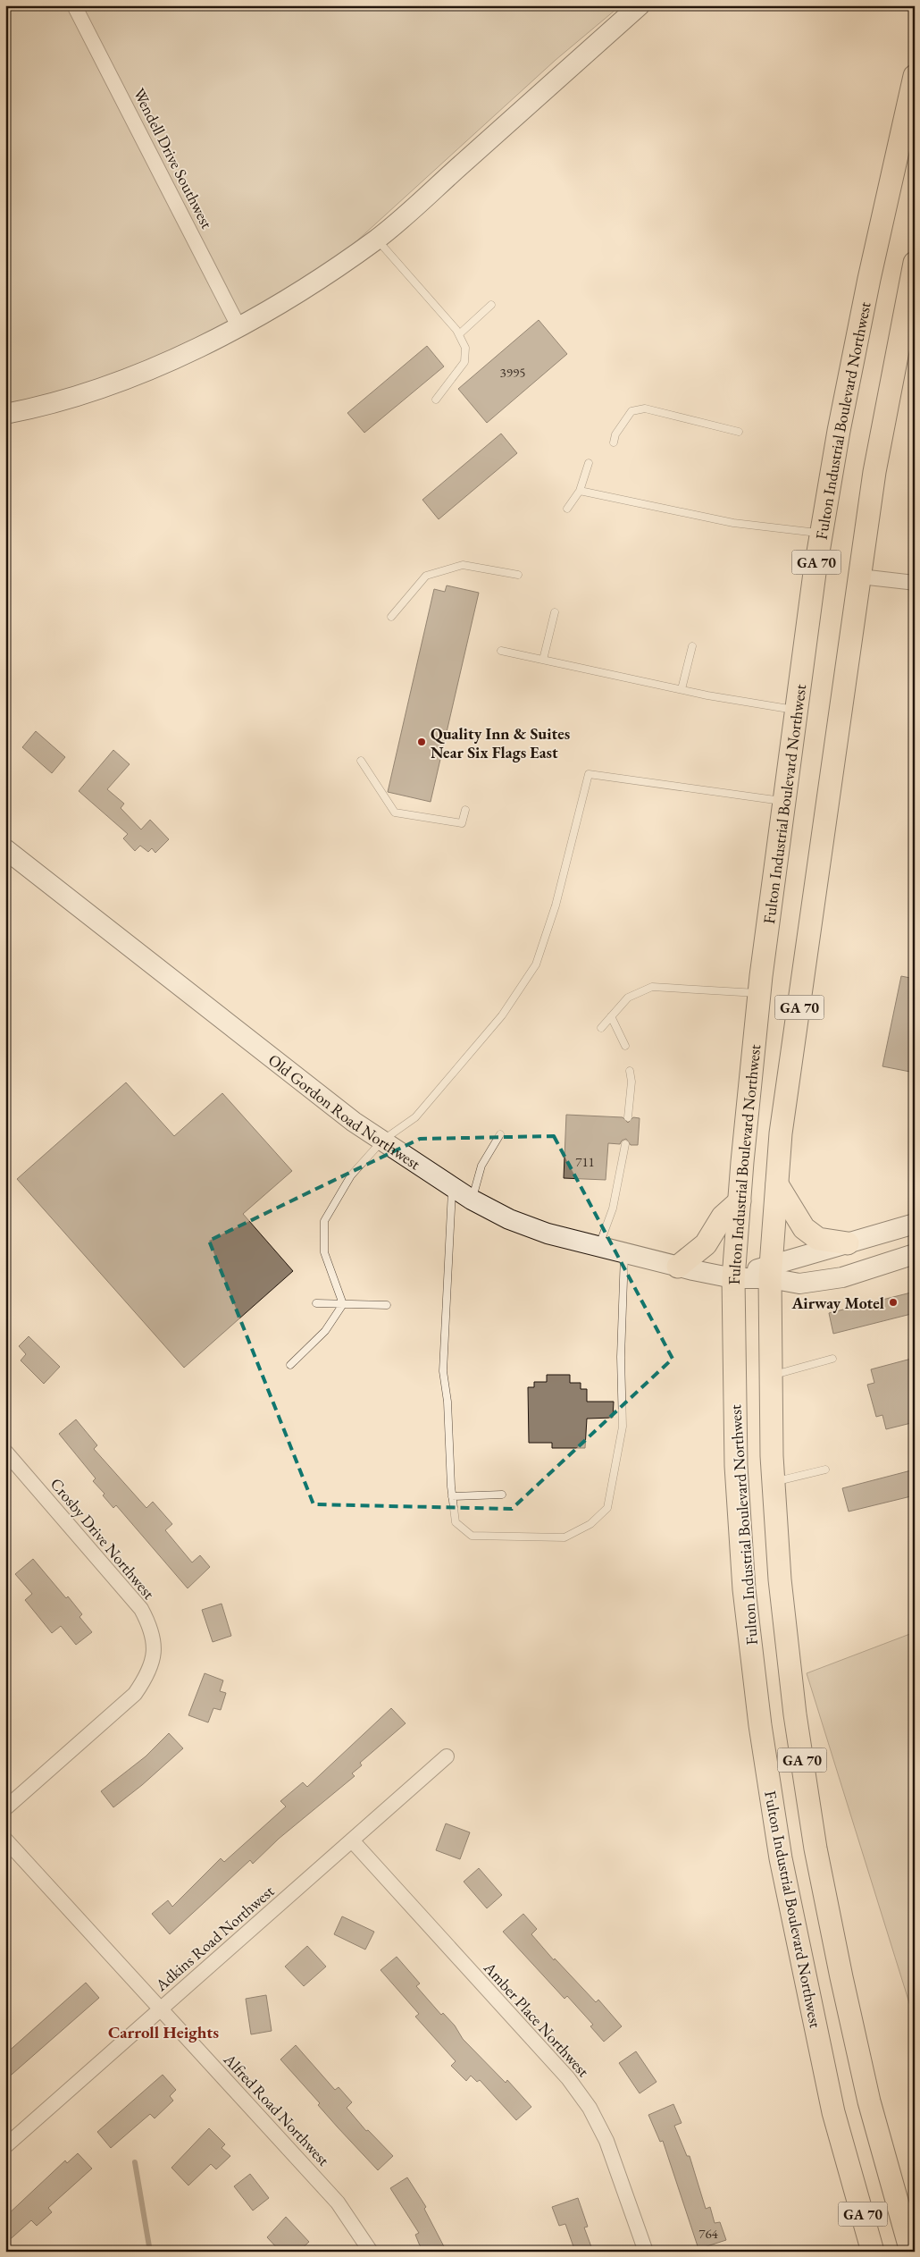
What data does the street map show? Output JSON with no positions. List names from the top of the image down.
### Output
{
  "streets": {
    "main road": ["Fulton Industrial Boulevard Northwest", "GA 70", "Old Gordon Road Northwest"],
    "street": [
      "Wendell Drive Southwest",
      "Crosby Drive Northwest",
      "Adkins Road Northwest",
      "Amber Place Northwest",
      "Alfred Road Northwest"
    ]
  },
  "crossings": [
    ["Fulton Industrial Boulevard Northwest", "Old Gordon Road Northwest"],
    ["Adkins Road Northwest", "Amber Place Northwest"],
    ["Adkins Road Northwest", "Alfred Road Northwest"]
  ],
  "districts": ["Carroll Heights"],
  "places": ["Quality Inn & Suites Near Six Flags East", "Airway Motel"],
  "house_numbers": ["3995", "711", "764"]
}
